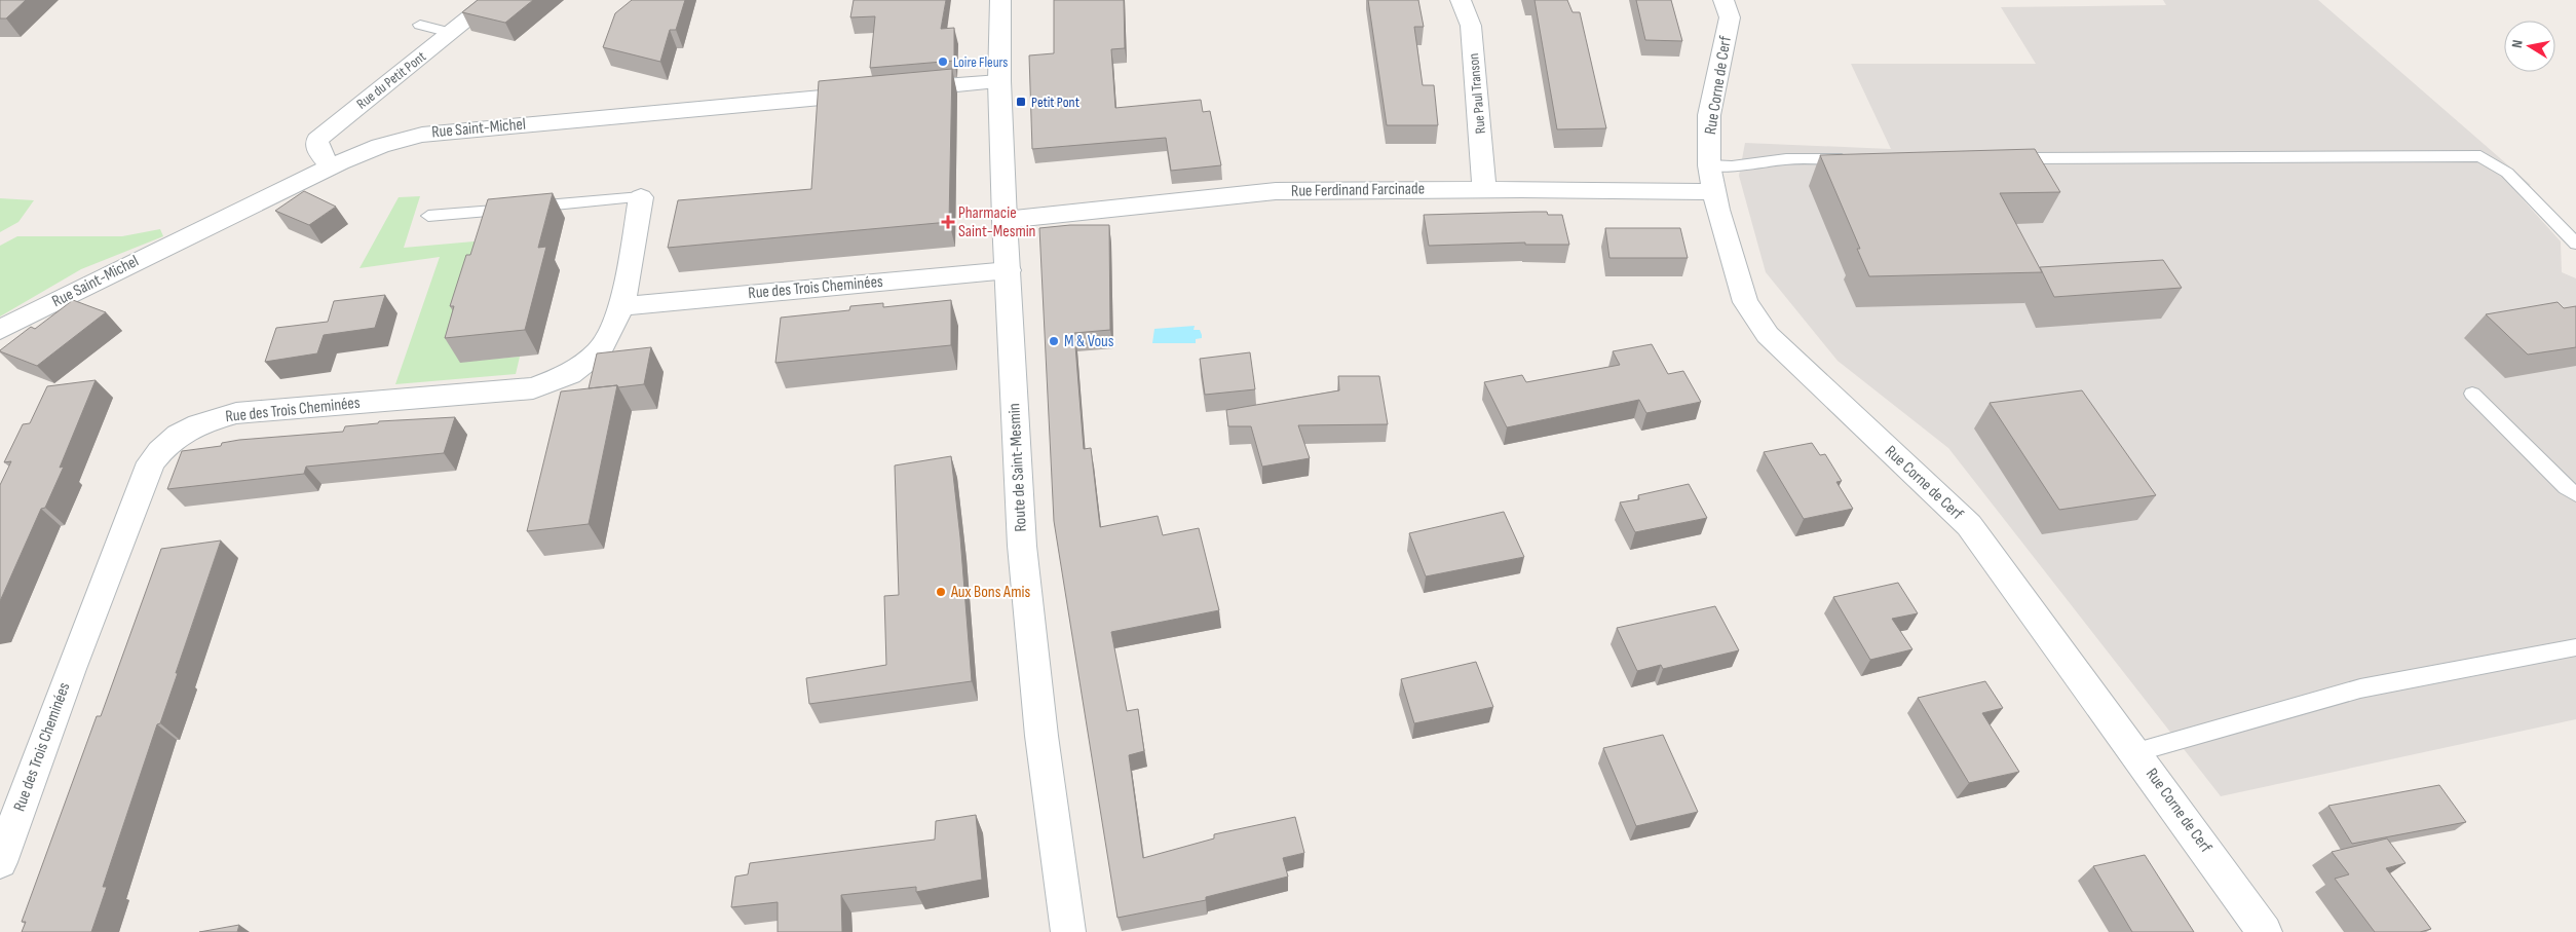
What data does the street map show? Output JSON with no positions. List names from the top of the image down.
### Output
{
  "streets": {
    "street": [
      "Rue du Petit Pont",
      "Rue Corne de Cerf",
      "Rue Paul Transon",
      "Rue Saint-Michel",
      "Rue Ferdinand Farcinade",
      "Rue des Trois Cheminées",
      "Route de Saint-Mesmin"
    ]
  },
  "crossings": [
    ["Rue du Petit Pont", "Rue Saint-Michel"],
    ["Rue Corne de Cerf", "Rue Ferdinand Farcinade"],
    ["Rue Paul Transon", "Rue Ferdinand Farcinade"],
    ["Rue Saint-Michel", "Route de Saint-Mesmin"],
    ["Rue Ferdinand Farcinade", "Route de Saint-Mesmin"],
    ["Rue des Trois Cheminées", "Route de Saint-Mesmin"]
  ],
  "places": {
    "other": ["Loire Fleurs", "M & Vous", "Aux Bons Amis"],
    "transit": ["Petit Pont"],
    "health": ["Pharmacie Saint-Mesmin"]
  },
  "north": "left"
}
